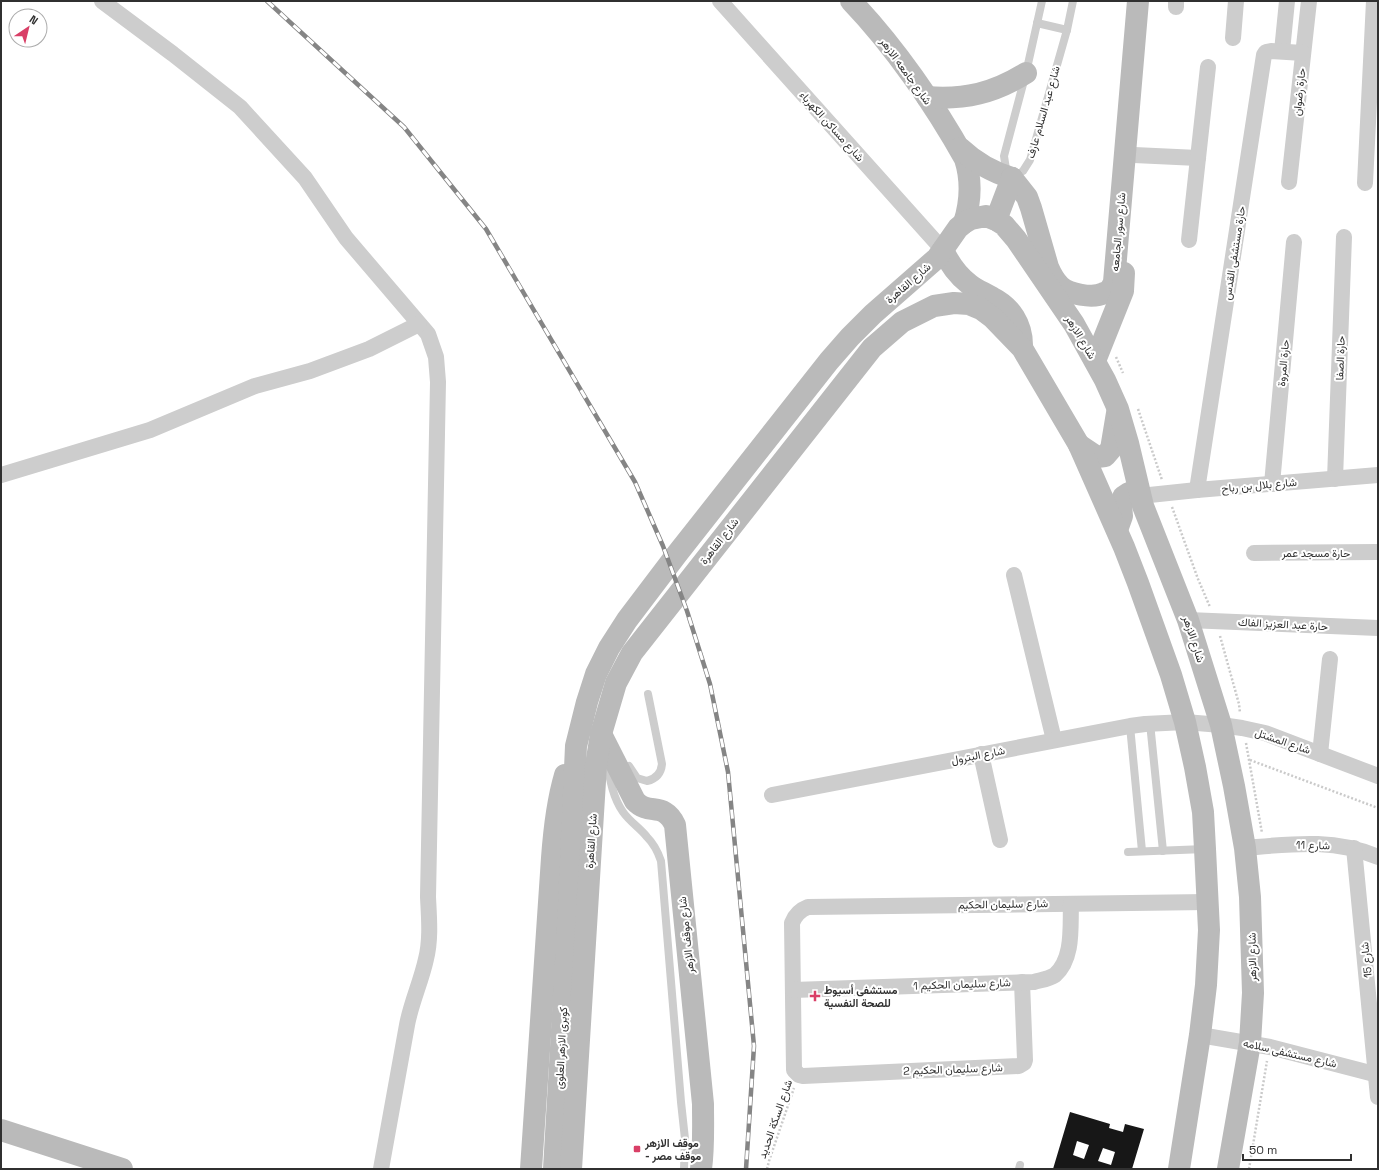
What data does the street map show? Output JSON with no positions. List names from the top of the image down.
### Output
{
  "streets": {
    "main road": [
      "شارع جامعه الازهر",
      "شارع سور الجامعه",
      "شارع القاهرة",
      "شارع الازهر",
      "شارع موقف الازهر",
      "كوبرى الازهر العلوى"
    ],
    "street": [
      "حارة رضوان",
      "شارع مساكن الكهرباء",
      "حارة مستشفى القدس",
      "حارة الصفا",
      "حارة المروة",
      "شارع بلال بن رباح",
      "حارة مسجد عمر",
      "حارة عبد العزيز الفاك",
      "شارع المشتل",
      "شارع البترول",
      "شارع 11",
      "شارع سليمان الحكيم",
      "شارع 15",
      "شارع سليمان الحكيم 1",
      "شارع مستشفى سلامه",
      "شارع سليمان الحكيم 2"
    ],
    "lane": ["شارع عبد السلام عارف"],
    "path": ["شارع السكة الحديد"]
  },
  "crossings": [
    ["شارع جامعه الازهر", "شارع عبد السلام عارف"],
    ["شارع جامعه الازهر", "شارع سور الجامعه"],
    ["حارة رضوان", "حارة مستشفى القدس"],
    ["شارع عبد السلام عارف", "شارع سور الجامعه"],
    ["شارع مساكن الكهرباء", "شارع القاهرة"],
    ["شارع سور الجامعه", "شارع الازهر"],
    ["حارة مستشفى القدس", "شارع بلال بن رباح"],
    ["شارع القاهرة", "شارع موقف الازهر"],
    ["شارع القاهرة", "كوبرى الازهر العلوى"],
    ["شارع الازهر", "شارع بلال بن رباح"],
    ["شارع الازهر", "حارة عبد العزيز الفاك"],
    ["شارع الازهر", "شارع المشتل"],
    ["شارع الازهر", "شارع 11"],
    ["شارع الازهر", "شارع مستشفى سلامه"],
    ["حارة الصفا", "شارع بلال بن رباح"],
    ["حارة المروة", "شارع بلال بن رباح"],
    ["شارع المشتل", "شارع البترول"],
    ["شارع 11", "شارع 15"],
    ["شارع سليمان الحكيم", "شارع سليمان الحكيم 1"],
    ["شارع 15", "شارع مستشفى سلامه"],
    ["شارع سليمان الحكيم 1", "شارع سليمان الحكيم 2"],
    ["شارع سليمان الحكيم 2", "شارع السكة الحديد"]
  ],
  "places": {
    "health": ["مستشفى أسيوط للصحة النفسية"],
    "transit": ["موقف الازهر - موقف مصر"]
  },
  "scale_bar": "50 m",
  "north": "top right"
}
